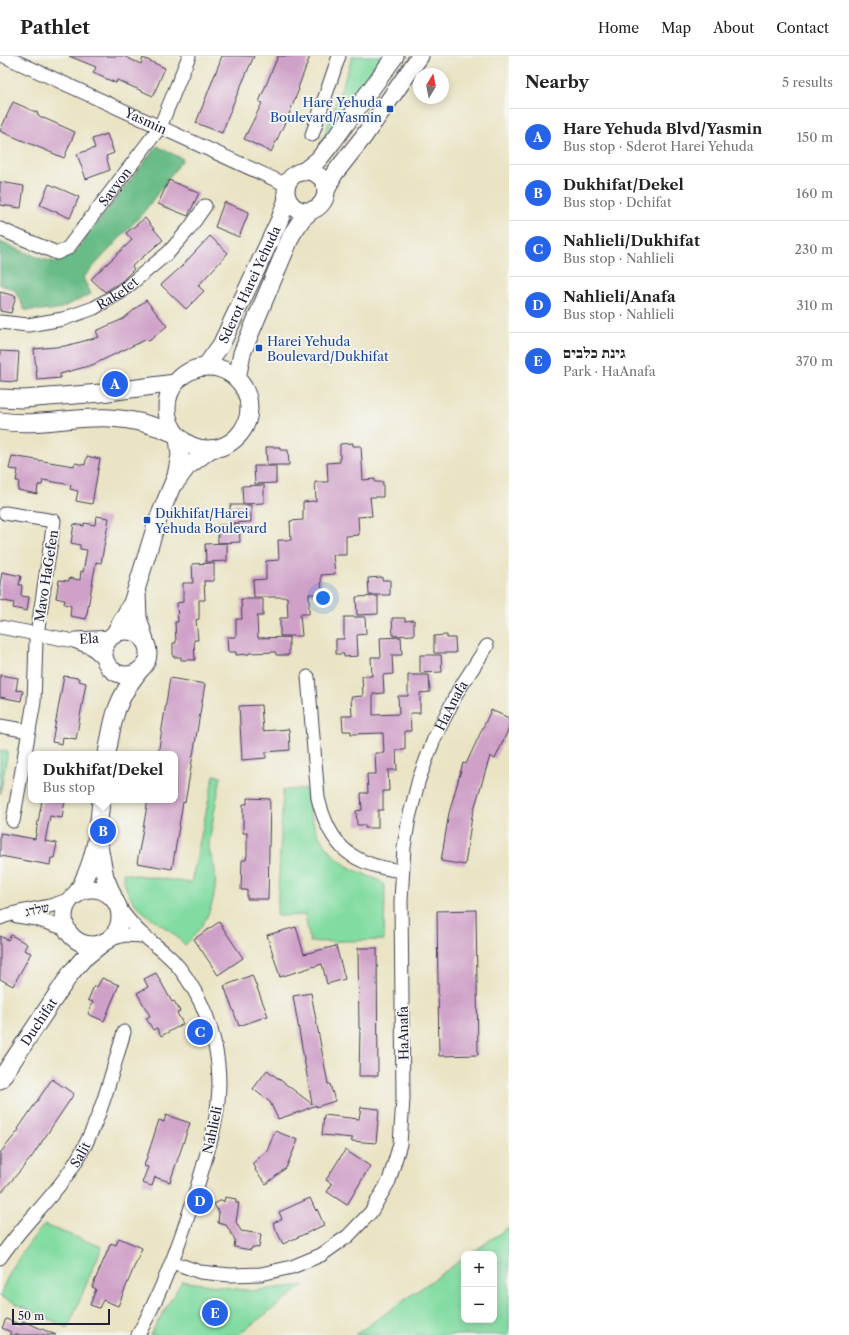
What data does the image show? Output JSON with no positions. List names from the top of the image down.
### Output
{
  "streets": {
    "street": [
      "Yasmin",
      "Savyon",
      "Sderot Harei Yehuda",
      "Rakefet",
      "Mavo HaGefen",
      "Ela",
      "HaAnafa",
      "שלדג",
      "Duchifat",
      "Nahlieli",
      "Salit"
    ]
  },
  "crossings": [
    ["Yasmin", "Savyon"],
    ["Yasmin", "Sderot Harei Yehuda"],
    ["Mavo HaGefen", "Ela"],
    ["HaAnafa", "Nahlieli"],
    ["שלדג", "Duchifat"],
    ["שלדג", "Nahlieli"],
    ["Duchifat", "Nahlieli"]
  ],
  "places": {
    "transit": ["Hare Yehuda Boulevard/Yasmin", "Harei Yehuda Boulevard/Dukhifat", "Dukhifat/Harei Yehuda Boulevard"]
  },
  "scale_bar": "50 m",
  "north": "top",
  "page": {
    "header": "Pathlet",
    "nav": [
      "Home",
      "Map",
      "About",
      "Contact"
    ],
    "heading": ["Nearby", "5 results"],
    "list": [
      {
        "mark": "A",
        "name": "Hare Yehuda Blvd/Yasmin",
        "note": "Bus stop · Sderot Harei Yehuda",
        "value": "150 m"
      },
      {
        "mark": "B",
        "name": "Dukhifat/Dekel",
        "note": "Bus stop · Dchifat",
        "value": "160 m"
      },
      {
        "mark": "C",
        "name": "Nahlieli/Dukhifat",
        "note": "Bus stop · Nahlieli",
        "value": "230 m"
      },
      {
        "mark": "D",
        "name": "Nahlieli/Anafa",
        "note": "Bus stop · Nahlieli",
        "value": "310 m"
      },
      {
        "mark": "E",
        "name": "גינת כלבים",
        "note": "Park · HaAnafa",
        "value": "370 m"
      }
    ],
    "pins": [
      "A",
      "B",
      "C",
      "D",
      "E"
    ],
    "popup": ["Dukhifat/Dekel", "Bus stop"],
    "map_buttons": ["+", "−"],
    "scale": "50 m"
  }
}
